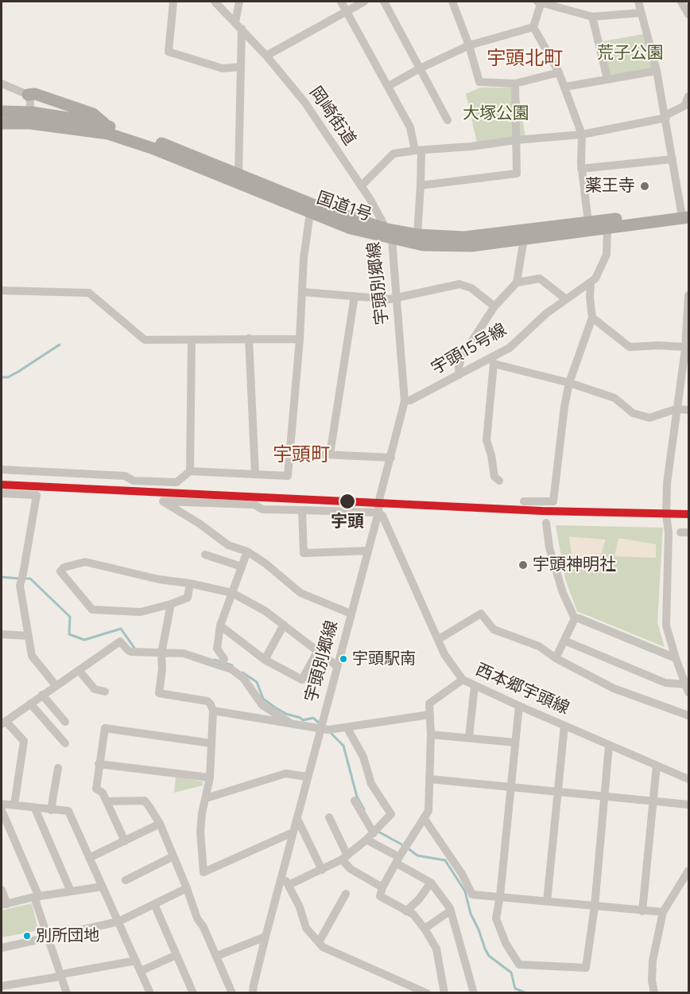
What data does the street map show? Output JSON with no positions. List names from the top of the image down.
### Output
{
  "streets": {
    "highway": ["国道1号"],
    "street": [
      "岡崎街道",
      "宇頭別郷線",
      "宇頭15号線",
      "西本郷宇頭線"
    ]
  },
  "crossings": [
    ["岡崎街道", "国道1号"],
    ["岡崎街道", "宇頭別郷線"],
    ["国道1号", "宇頭別郷線"],
    ["宇頭別郷線", "宇頭15号線"],
    ["宇頭別郷線", "西本郷宇頭線"]
  ],
  "districts": ["宇頭北町", "宇頭町"],
  "parks": ["荒子公園", "大塚公園"],
  "places": [
    "薬王寺",
    "宇頭",
    "宇頭神明社",
    "宇頭駅南",
    "別所団地"
  ]
}
